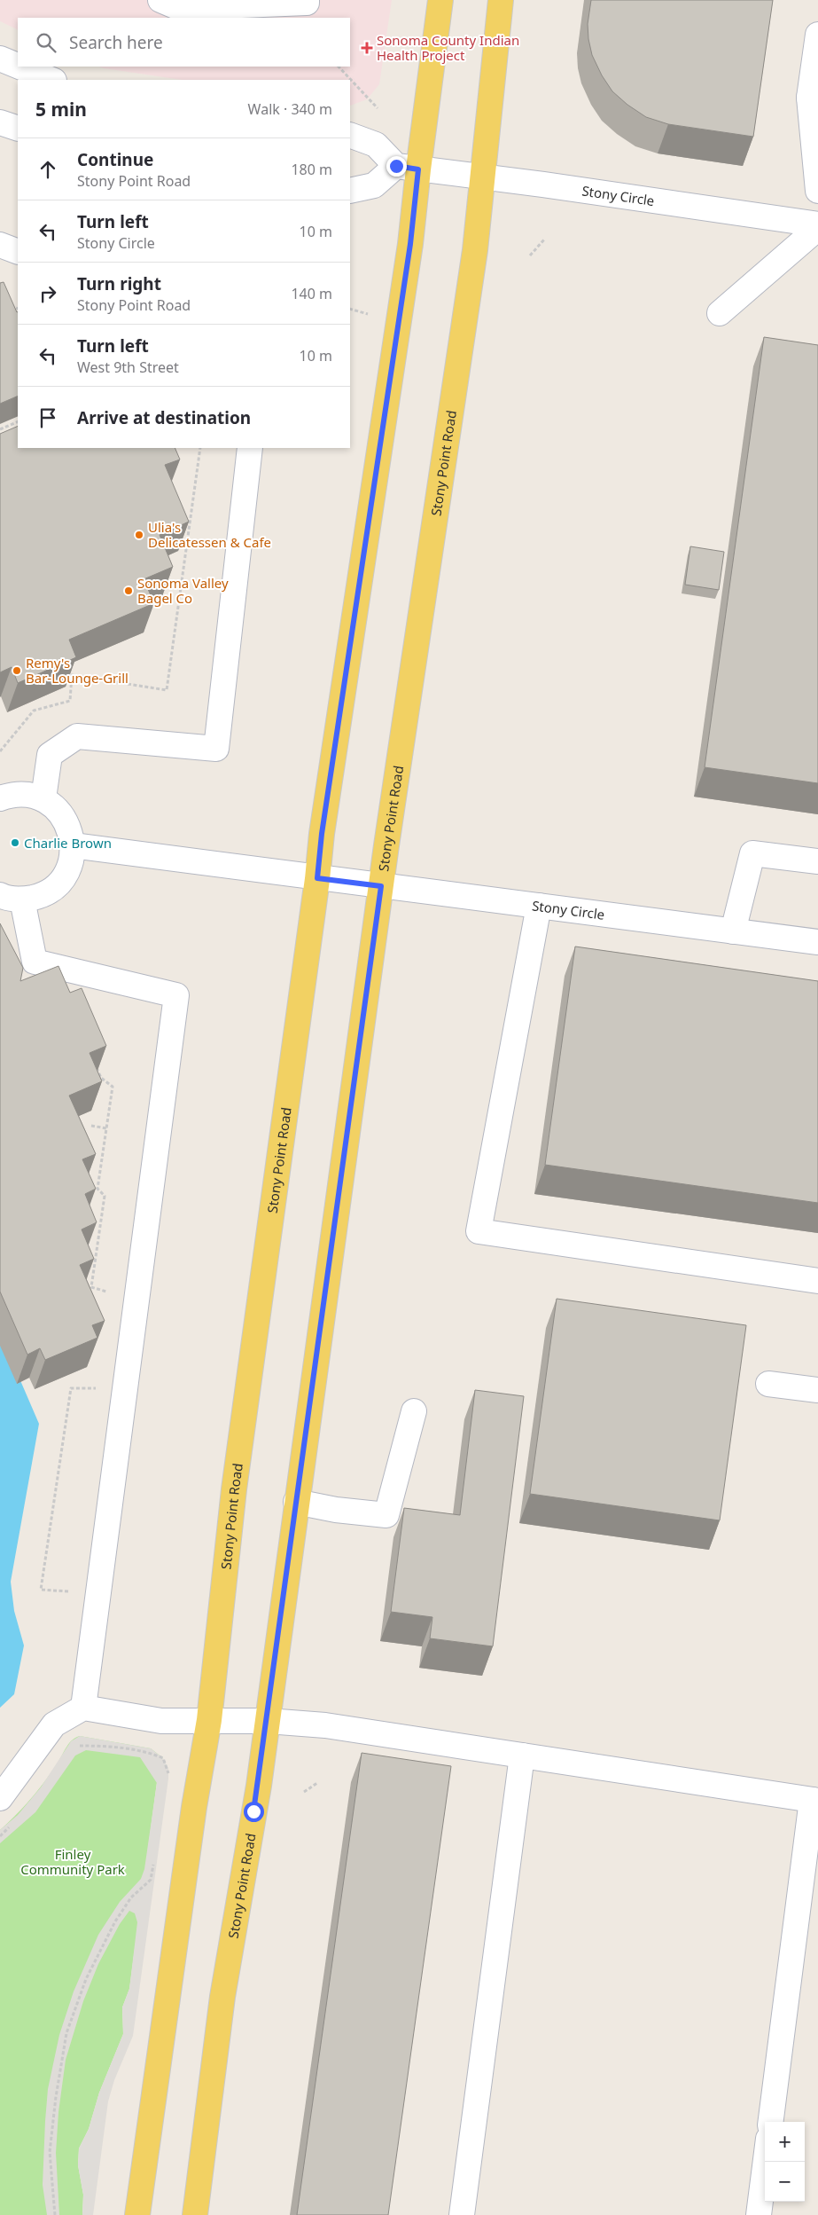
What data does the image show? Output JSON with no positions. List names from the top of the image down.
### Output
{
  "streets": {
    "main road": ["Stony Point Road"],
    "street": ["Stony Circle"]
  },
  "crossings": [
    ["Stony Circle", "Stony Point Road"]
  ],
  "parks": ["Finley Community Park"],
  "places": {
    "health": ["Sonoma County Indian Health Project"],
    "other": [
      "Ulia's Delicatessen & Cafe",
      "Sonoma Valley Bagel Co",
      "Remy's Bar-Lounge-Grill",
      "Charlie Brown"
    ]
  },
  "page": {
    "search": "Search here",
    "heading": ["5 min", "Walk · 340 m"],
    "list": [
      ["Continue", "Stony Point Road", "180 m"],
      ["Turn left", "Stony Circle", "10 m"],
      ["Turn right", "Stony Point Road", "140 m"],
      ["Turn left", "West 9th Street", "10 m"],
      "Arrive at destination"
    ],
    "map_buttons": ["+", "−"]
  }
}
